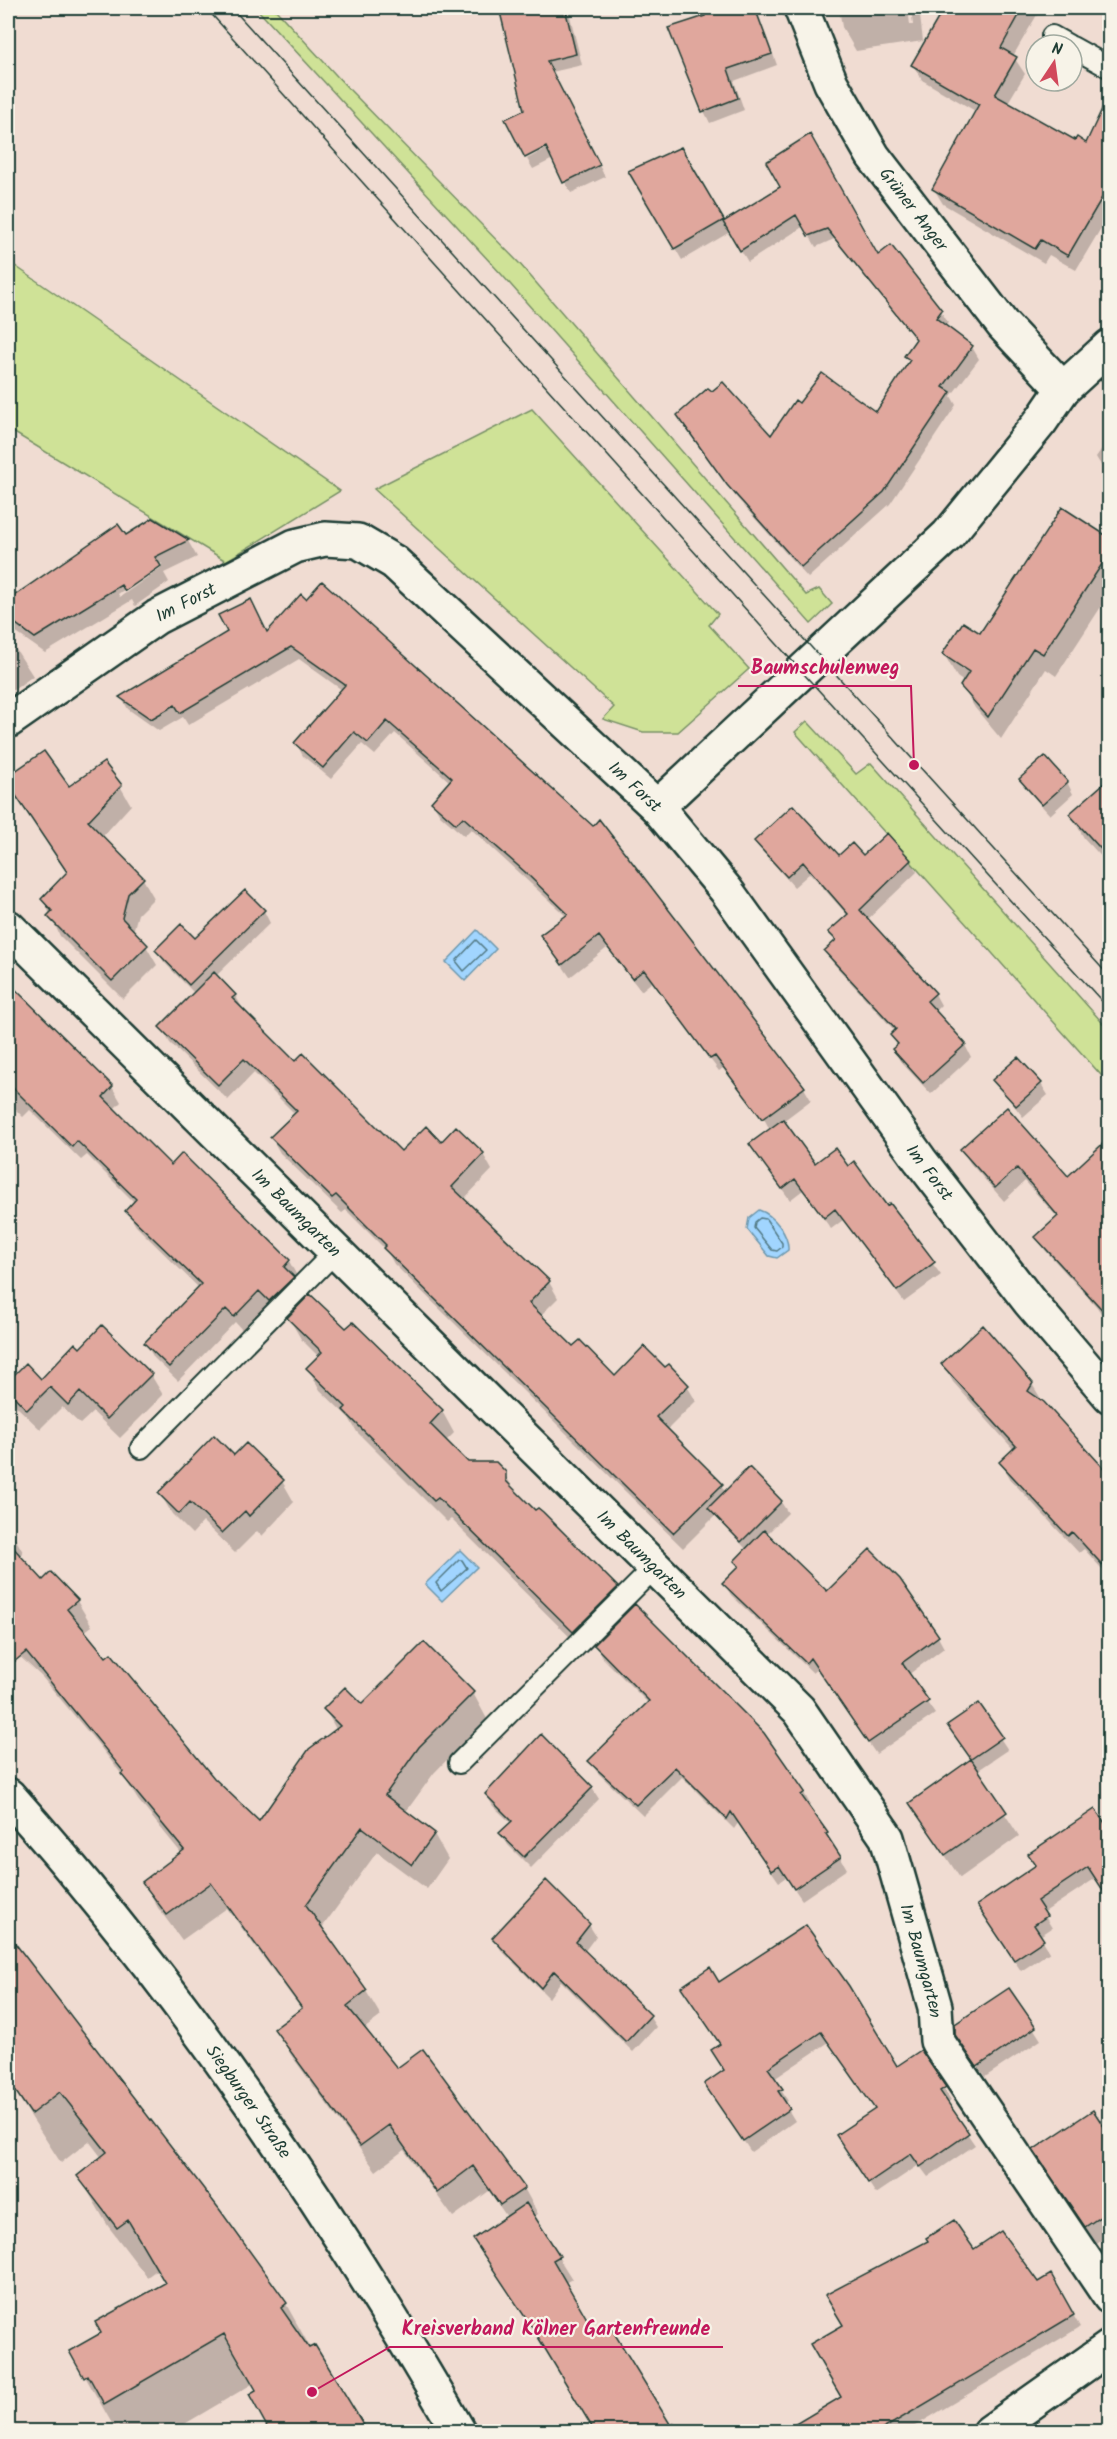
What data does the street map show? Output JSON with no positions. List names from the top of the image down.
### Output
{
  "streets": {
    "street": [
      "Grüner Anger",
      "Im Forst",
      "Im Baumgarten",
      "Siegburger Straße"
    ]
  },
  "places": ["Baumschulenweg", "Kreisverband Kölner Gartenfreunde"],
  "north": "top"
}
